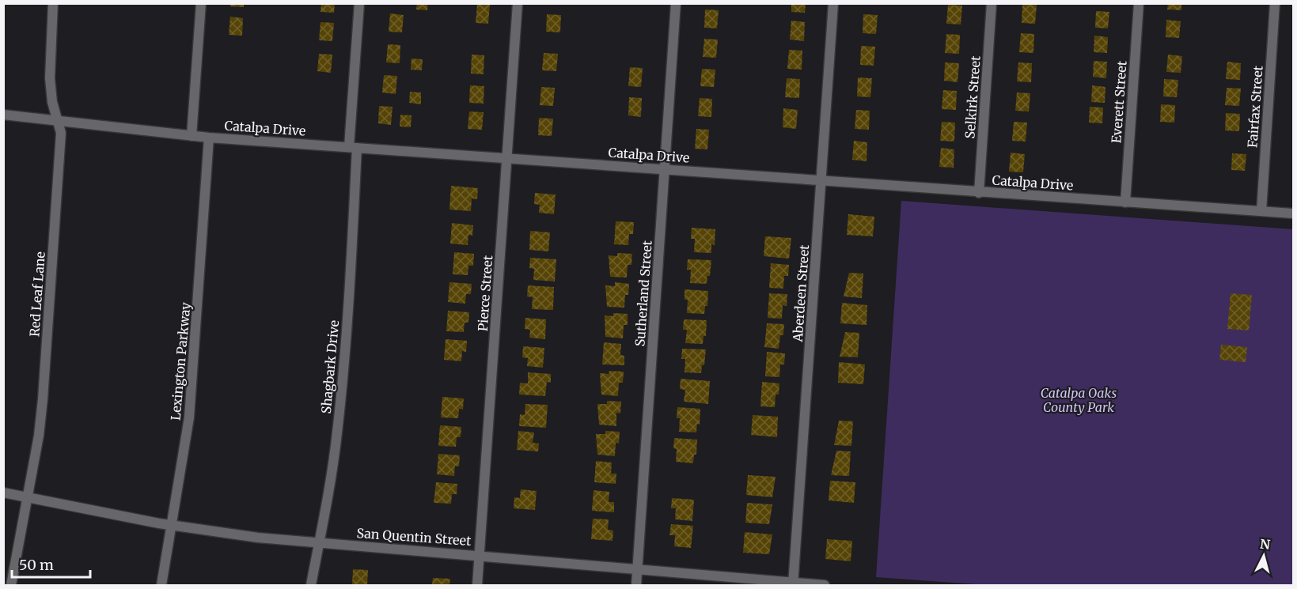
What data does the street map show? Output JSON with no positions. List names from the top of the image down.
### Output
{
  "streets": {
    "street": [
      "Selkirk Street",
      "Everett Street",
      "Fairfax Street",
      "Catalpa Drive",
      "Pierce Street",
      "Sutherland Street",
      "Aberdeen Street",
      "Red Leaf Lane",
      "Lexington Parkway",
      "Shagbark Drive",
      "San Quentin Street"
    ]
  },
  "crossings": [
    ["Selkirk Street", "Catalpa Drive"],
    ["Everett Street", "Catalpa Drive"],
    ["Fairfax Street", "Catalpa Drive"],
    ["Catalpa Drive", "Pierce Street"],
    ["Catalpa Drive", "Sutherland Street"],
    ["Catalpa Drive", "Aberdeen Street"],
    ["Catalpa Drive", "Red Leaf Lane"],
    ["Catalpa Drive", "Lexington Parkway"],
    ["Catalpa Drive", "Shagbark Drive"],
    ["Pierce Street", "San Quentin Street"],
    ["Sutherland Street", "San Quentin Street"],
    ["Aberdeen Street", "San Quentin Street"],
    ["Red Leaf Lane", "San Quentin Street"],
    ["Lexington Parkway", "San Quentin Street"],
    ["Shagbark Drive", "San Quentin Street"]
  ],
  "parks": ["Catalpa Oaks County Park"],
  "scale_bar": "50 m",
  "north": "top"
}
